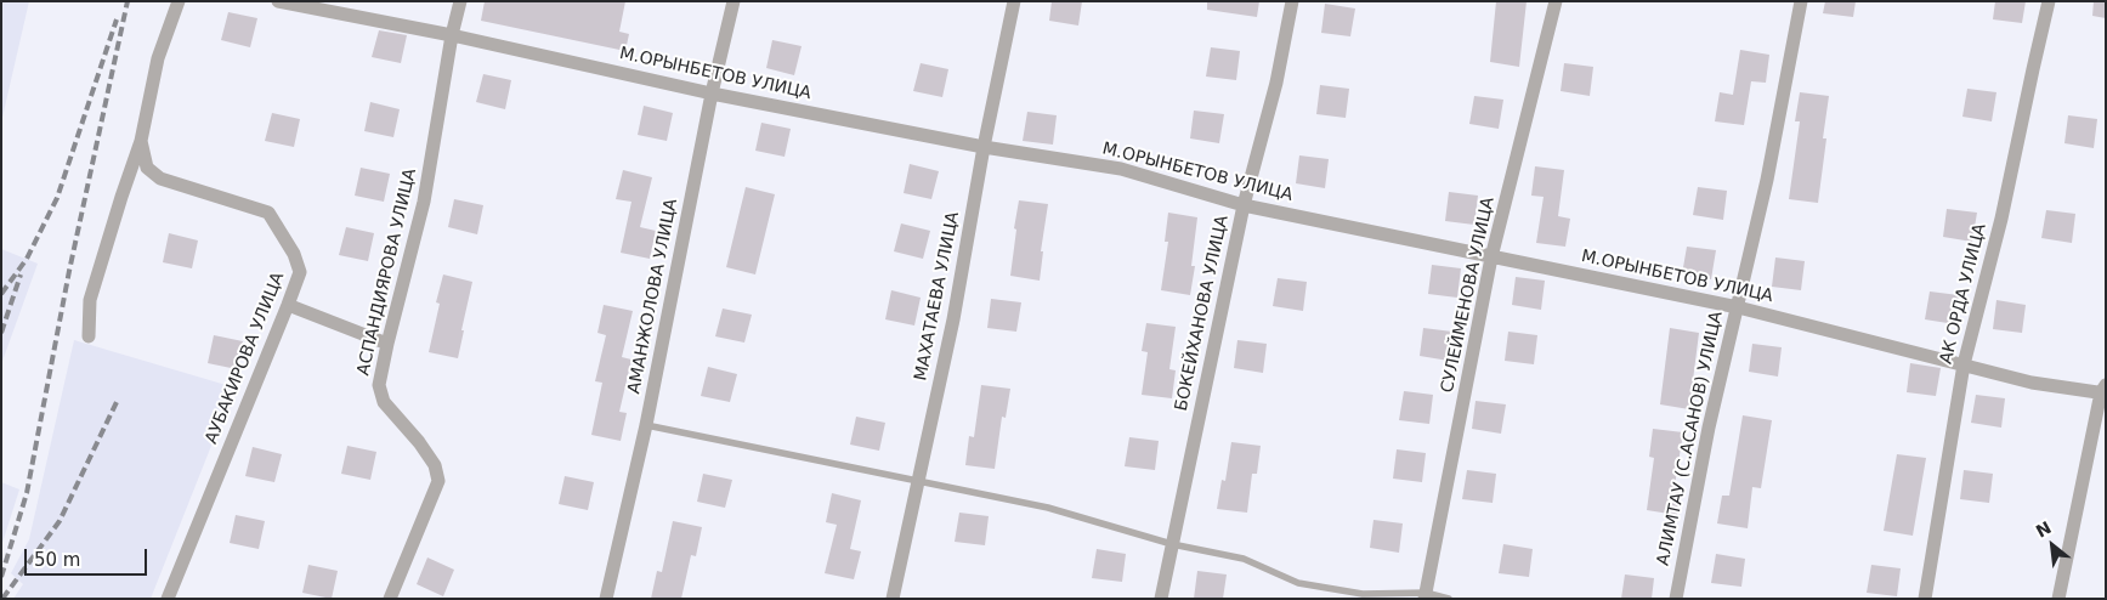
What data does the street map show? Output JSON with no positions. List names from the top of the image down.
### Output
{
  "streets": {
    "street": [
      "М.ОРЫНБЕТОВ УЛИЦА",
      "АСПАНДИЯРОВА УЛИЦА",
      "АК ОРДА УЛИЦА",
      "СУЛЕЙМЕНОВА УЛИЦА",
      "АМАНЖОЛОВА УЛИЦА",
      "МАХАТАЕВА УЛИЦА",
      "БОКЕЙХАНОВА УЛИЦА",
      "АУБАКИРОВА УЛИЦА",
      "АЛИМТАУ (С.АСАНОВ) УЛИЦА"
    ]
  },
  "crossings": [
    ["М.ОРЫНБЕТОВ УЛИЦА", "АСПАНДИЯРОВА УЛИЦА"],
    ["М.ОРЫНБЕТОВ УЛИЦА", "АК ОРДА УЛИЦА"],
    ["М.ОРЫНБЕТОВ УЛИЦА", "СУЛЕЙМЕНОВА УЛИЦА"],
    ["М.ОРЫНБЕТОВ УЛИЦА", "АМАНЖОЛОВА УЛИЦА"],
    ["М.ОРЫНБЕТОВ УЛИЦА", "МАХАТАЕВА УЛИЦА"],
    ["М.ОРЫНБЕТОВ УЛИЦА", "БОКЕЙХАНОВА УЛИЦА"],
    ["М.ОРЫНБЕТОВ УЛИЦА", "АЛИМТАУ (С.АСАНОВ) УЛИЦА"]
  ],
  "scale_bar": "50 m",
  "north": "top left"
}
